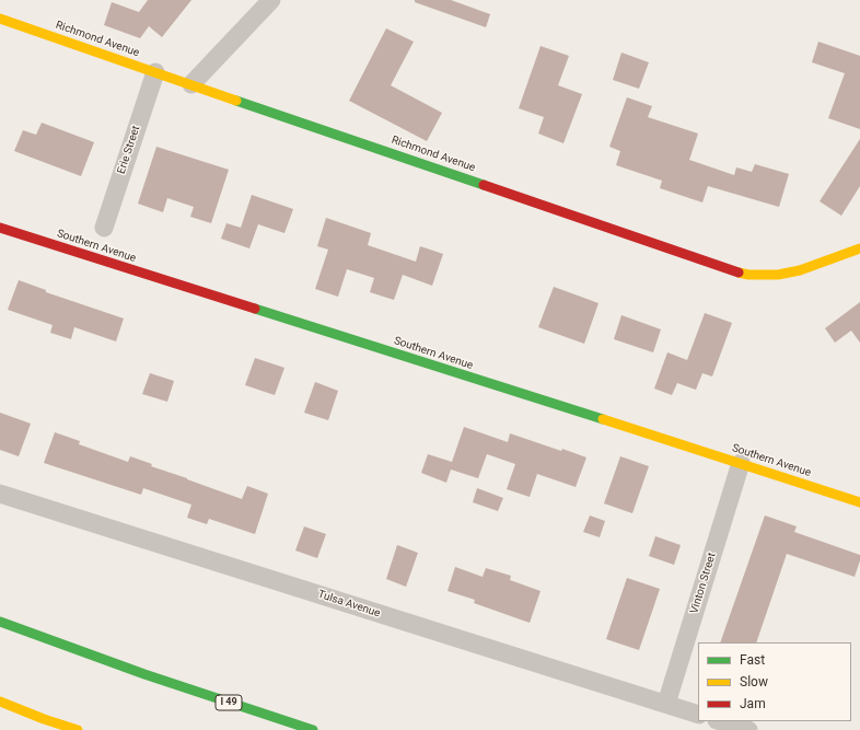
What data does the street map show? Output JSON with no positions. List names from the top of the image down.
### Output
{
  "streets": {
    "main road": ["Richmond Avenue", "Southern Avenue", "I 49"],
    "street": ["Erie Street", "Vinton Street", "Tulsa Avenue"]
  },
  "crossings": [
    ["Richmond Avenue", "Erie Street"],
    ["Southern Avenue", "Vinton Street"],
    ["Vinton Street", "Tulsa Avenue"]
  ],
  "legend": ["Fast", "Slow", "Jam"]
}
